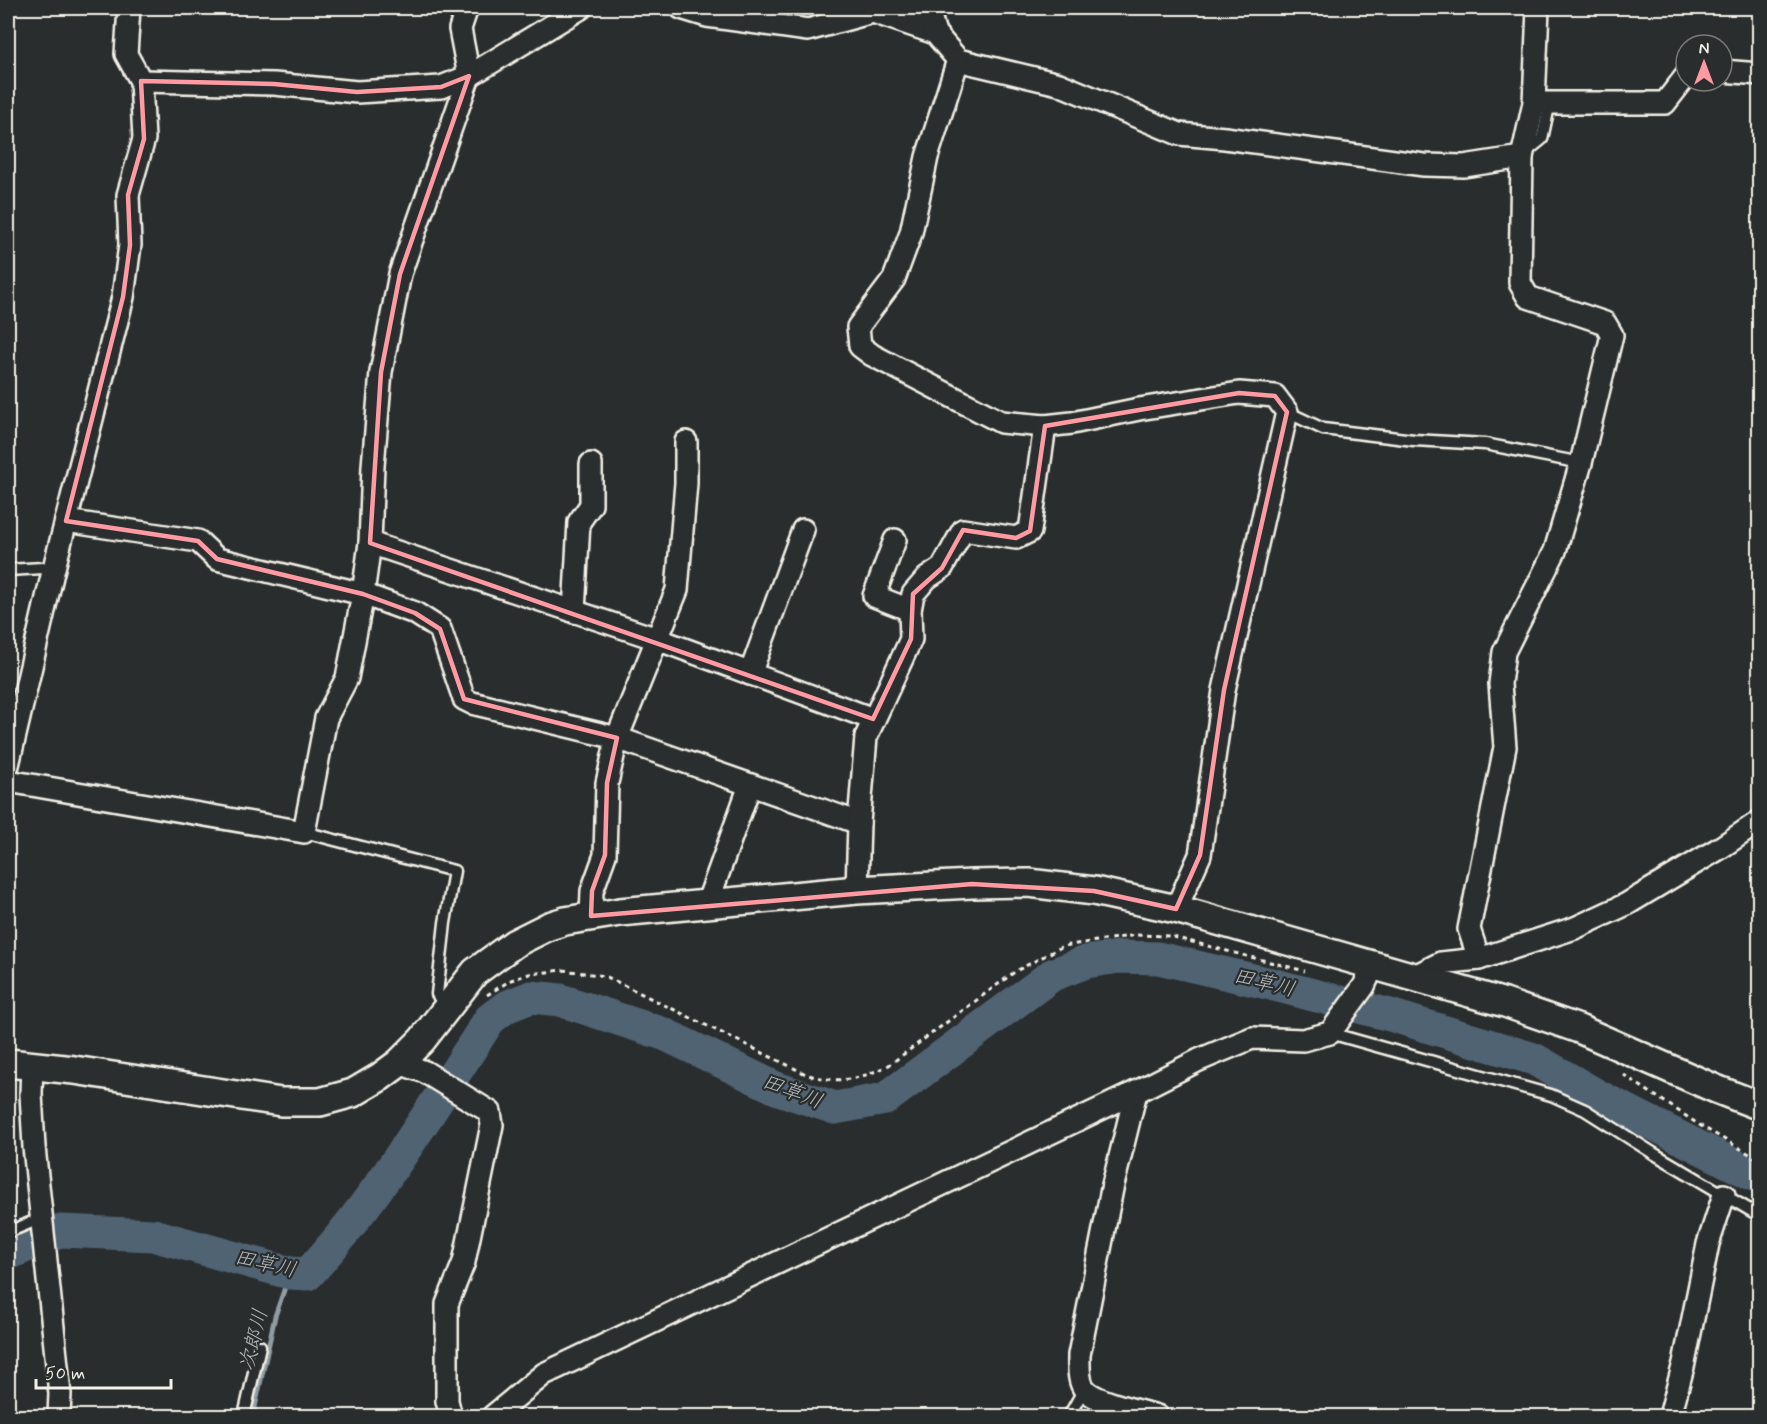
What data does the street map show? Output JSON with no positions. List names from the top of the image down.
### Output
{
  "water": ["田草川", "次郎川"],
  "scale_bar": "50 m",
  "north": "top"
}
